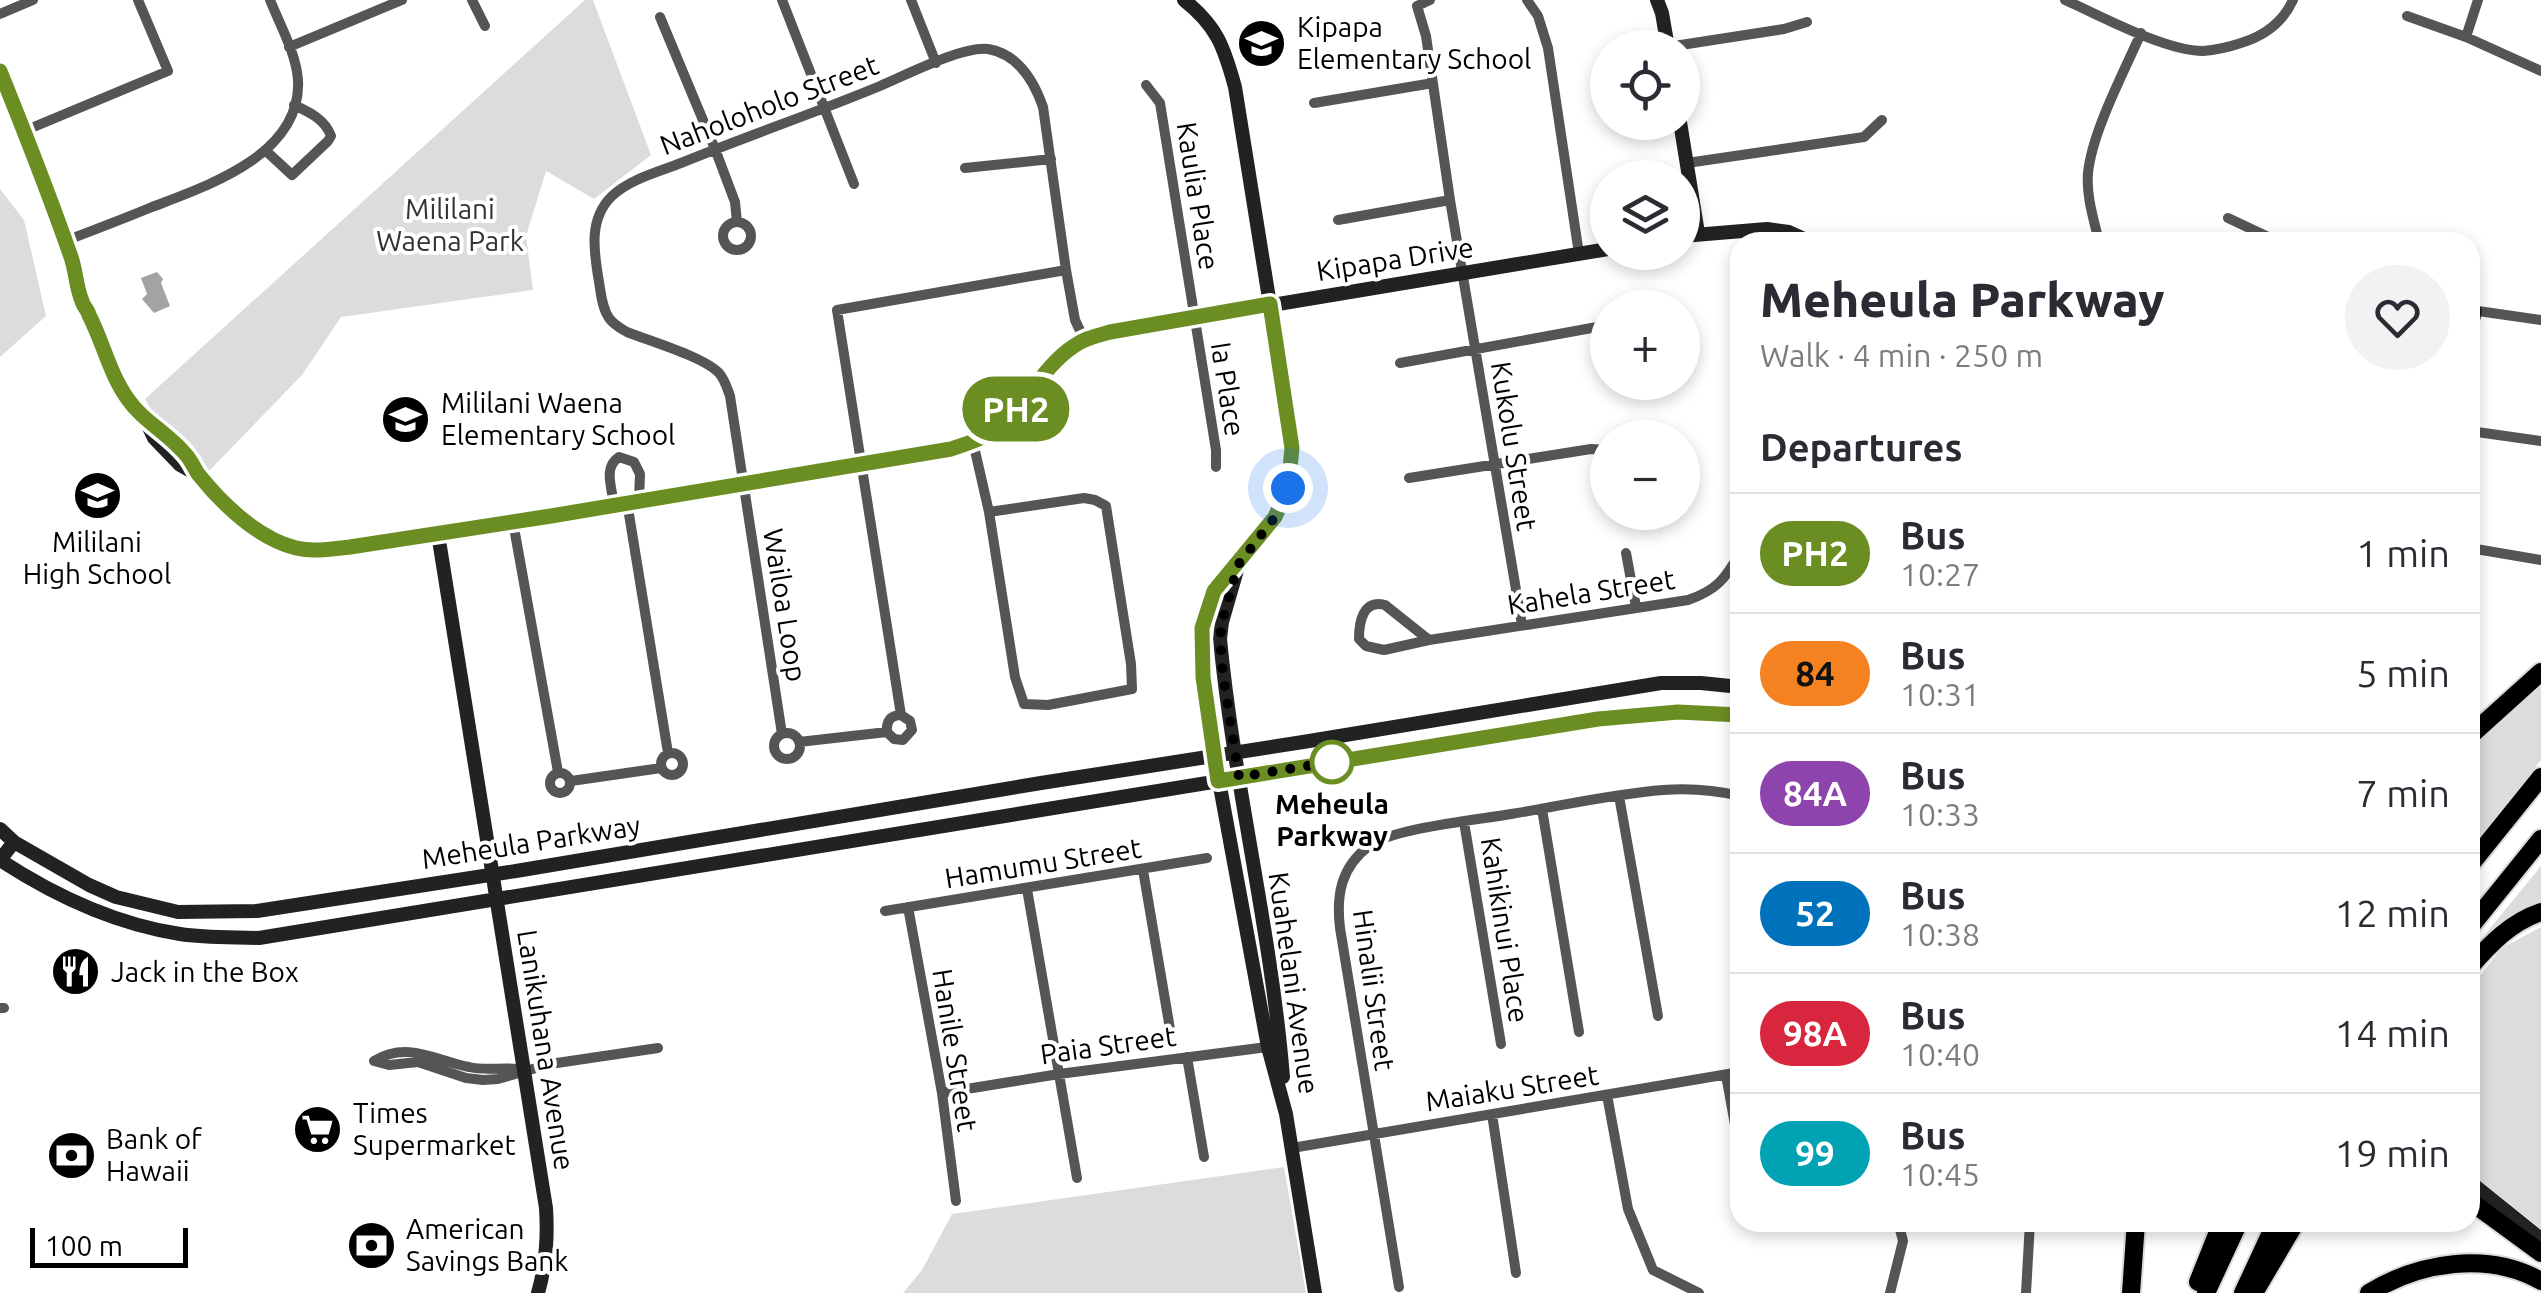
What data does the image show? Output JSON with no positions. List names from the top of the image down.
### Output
{
  "streets": {
    "street": [
      "Naholoholo Street",
      "Kaulia Place",
      "Kipapa Drive",
      "Ia Place",
      "Kukolu Street",
      "Kahela Street",
      "Wailoa Loop",
      "Meheula Parkway",
      "Hamumu Street",
      "Kahikinui Place",
      "Kuahelani Avenue",
      "Hinalii Street",
      "Paia Street",
      "Lanikuhana Avenue",
      "Hanile Street",
      "Maiaku Street"
    ]
  },
  "crossings": [
    ["Naholoholo Street", "Kipapa Drive"],
    ["Naholoholo Street", "Wailoa Loop"],
    ["Kaulia Place", "Kipapa Drive"],
    ["Kaulia Place", "Ia Place"],
    ["Kipapa Drive", "Ia Place"],
    ["Kipapa Drive", "Kukolu Street"],
    ["Kipapa Drive", "Wailoa Loop"],
    ["Kipapa Drive", "Kuahelani Avenue"],
    ["Kipapa Drive", "Lanikuhana Avenue"],
    ["Kukolu Street", "Kahela Street"],
    ["Meheula Parkway", "Kuahelani Avenue"],
    ["Meheula Parkway", "Lanikuhana Avenue"],
    ["Hamumu Street", "Hanile Street"],
    ["Kahikinui Place", "Hinalii Street"],
    ["Kuahelani Avenue", "Paia Street"],
    ["Kuahelani Avenue", "Maiaku Street"],
    ["Hinalii Street", "Maiaku Street"],
    ["Paia Street", "Hanile Street"]
  ],
  "parks": ["Mililani Waena Park"],
  "places": {
    "school or university": ["Kipapa Elementary School", "Mililani Waena Elementary School", "Mililani High School"],
    "other": ["Meheula Parkway"],
    "restaurant": ["Jack in the Box"],
    "supermarket": ["Times Supermarket"],
    "bank": ["Bank of Hawaii", "American Savings Bank"]
  },
  "lines": ["bus line PH2"],
  "scale_bar": "100 m",
  "page": {
    "on_map": "PH2",
    "map_buttons": ["+", "−"],
    "heading": [
      ["Meheula Parkway", "Walk · 4 min · 250 m"],
      "Departures"
    ],
    "list": [
      {
        "mark": "PH2",
        "name": "Bus",
        "note": "10:27",
        "value": "1 min"
      },
      {
        "mark": "84",
        "name": "Bus",
        "note": "10:31",
        "value": "5 min"
      },
      {
        "mark": "84A",
        "name": "Bus",
        "note": "10:33",
        "value": "7 min"
      },
      {
        "mark": "52",
        "name": "Bus",
        "note": "10:38",
        "value": "12 min"
      },
      {
        "mark": "98A",
        "name": "Bus",
        "note": "10:40",
        "value": "14 min"
      },
      {
        "mark": "99",
        "name": "Bus",
        "note": "10:45",
        "value": "19 min"
      }
    ],
    "scale": "100 m"
  }
}
